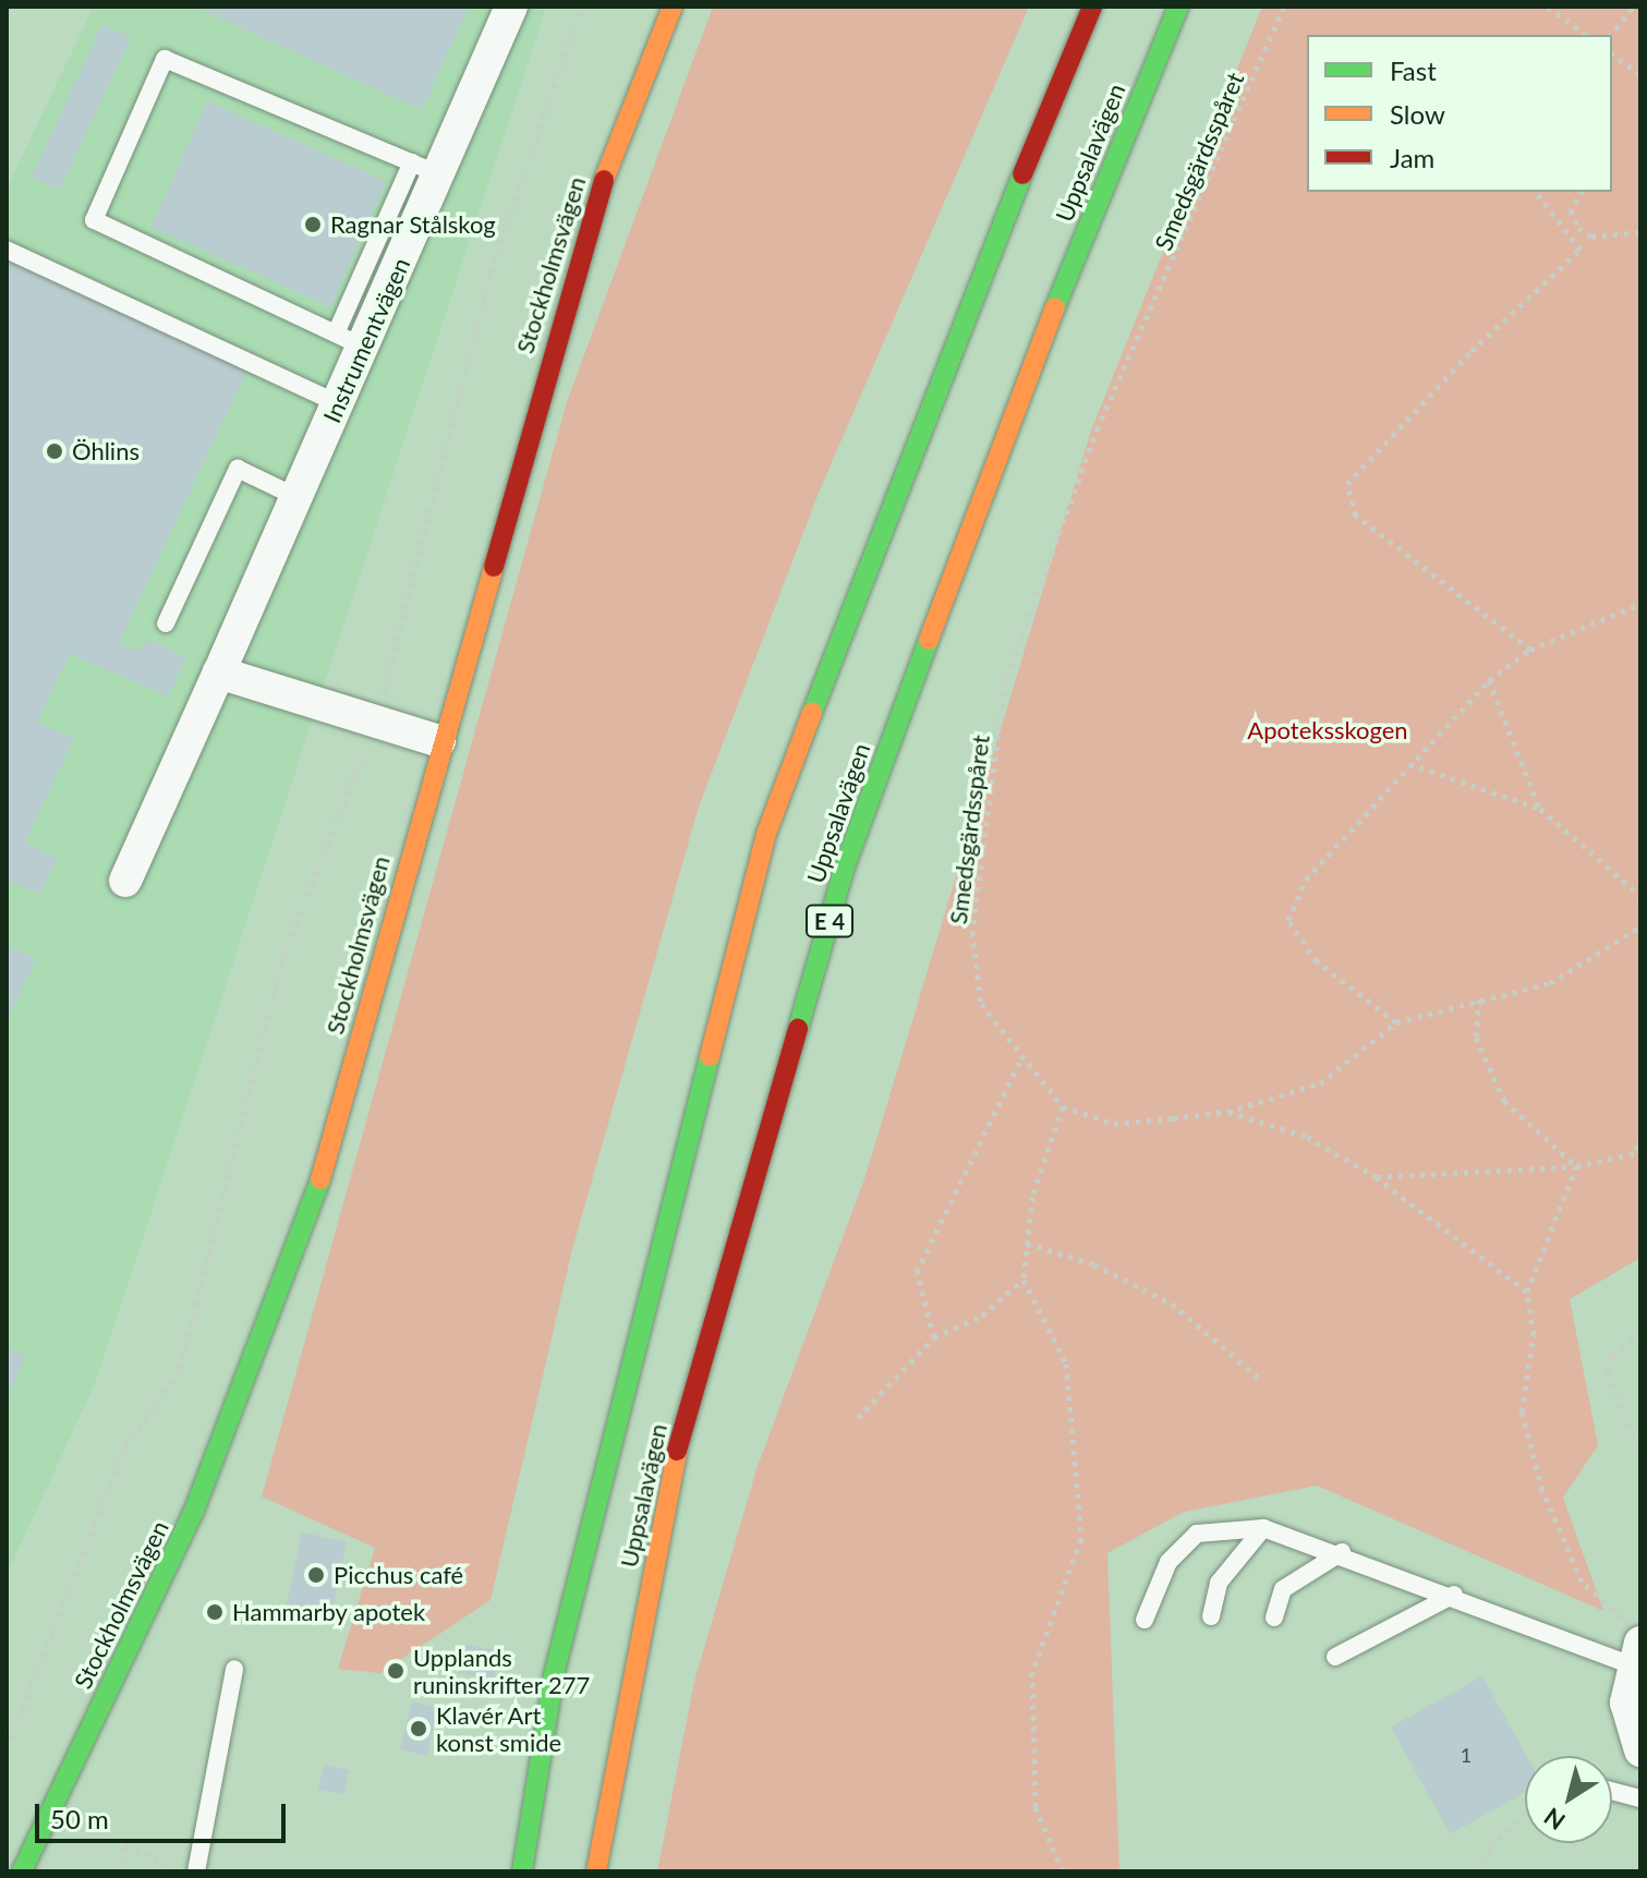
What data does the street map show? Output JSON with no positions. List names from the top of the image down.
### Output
{
  "streets": {
    "main road": ["Uppsalavägen", "Stockholmsvägen", "E 4"],
    "street": ["Instrumentvägen"],
    "path": ["Smedsgärdsspåret"]
  },
  "parks": ["Apoteksskogen"],
  "places": [
    "Ragnar Stålskog",
    "Öhlins",
    "Picchus café",
    "Hammarby apotek",
    "Upplands runinskrifter 277",
    "Klavér Art konst smide"
  ],
  "house_numbers": ["1"],
  "legend": ["Fast", "Slow", "Jam"],
  "scale_bar": "50 m",
  "north": "bottom left"
}
